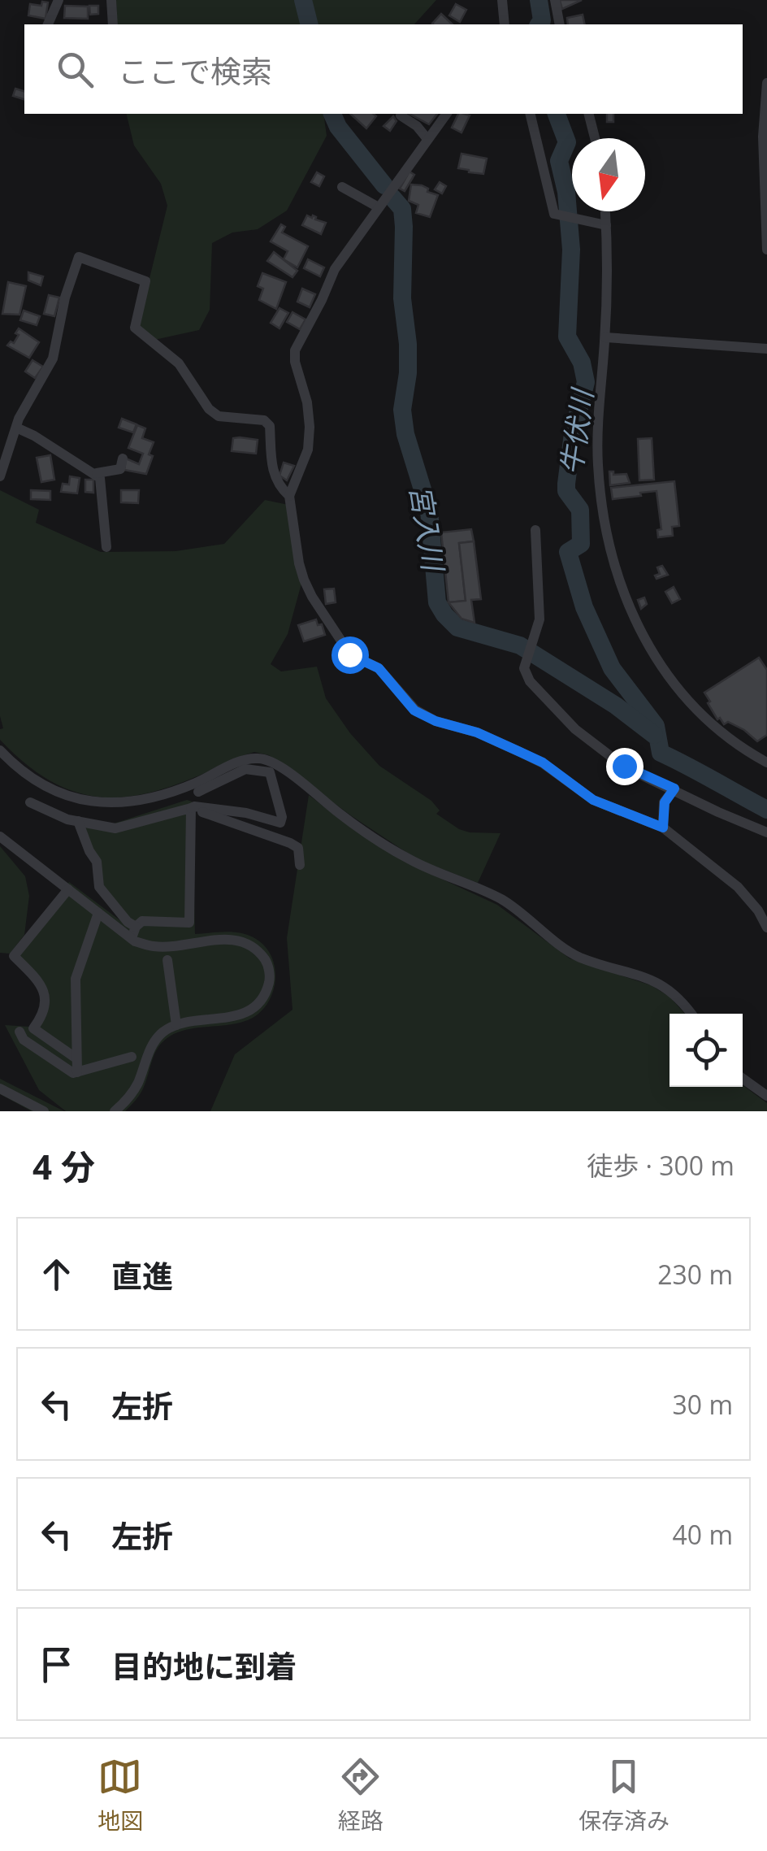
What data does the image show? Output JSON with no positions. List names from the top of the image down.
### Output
{
  "water": ["牛伏川", "宮入川"],
  "north": "bottom",
  "page": {
    "search": "ここで検索",
    "heading": ["4 分", "徒歩 · 300 m"],
    "list": [
      ["直進", "230 m"],
      ["左折", "30 m"],
      ["左折", "40 m"],
      "目的地に到着"
    ],
    "nav": ["地図", "経路", "保存済み"]
  }
}
